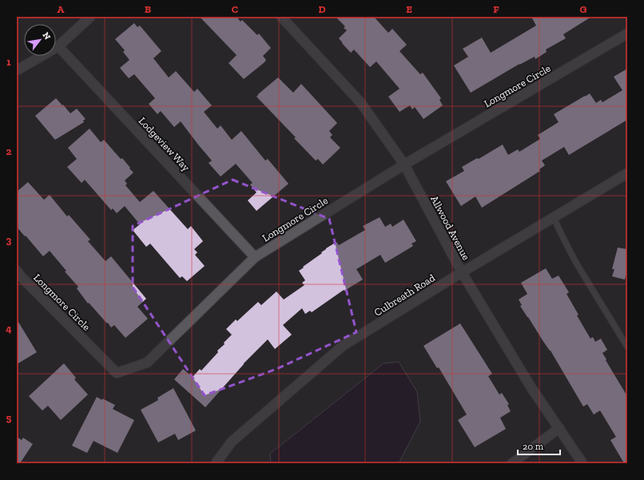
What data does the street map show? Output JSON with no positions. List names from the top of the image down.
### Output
{
  "streets": {
    "street": [
      "Longmore Circle",
      "Lodgeview Way",
      "Allwood Avenue",
      "Culbreath Road"
    ]
  },
  "crossings": [
    ["Longmore Circle", "Lodgeview Way"],
    ["Longmore Circle", "Allwood Avenue"],
    ["Allwood Avenue", "Culbreath Road"]
  ],
  "scale_bar": "20 m",
  "north": "top right",
  "grid": {
    "columns": [
      "A",
      "B",
      "C",
      "D",
      "E",
      "F",
      "G"
    ],
    "rows": [
      "1",
      "2",
      "3",
      "4",
      "5"
    ]
  }
}
